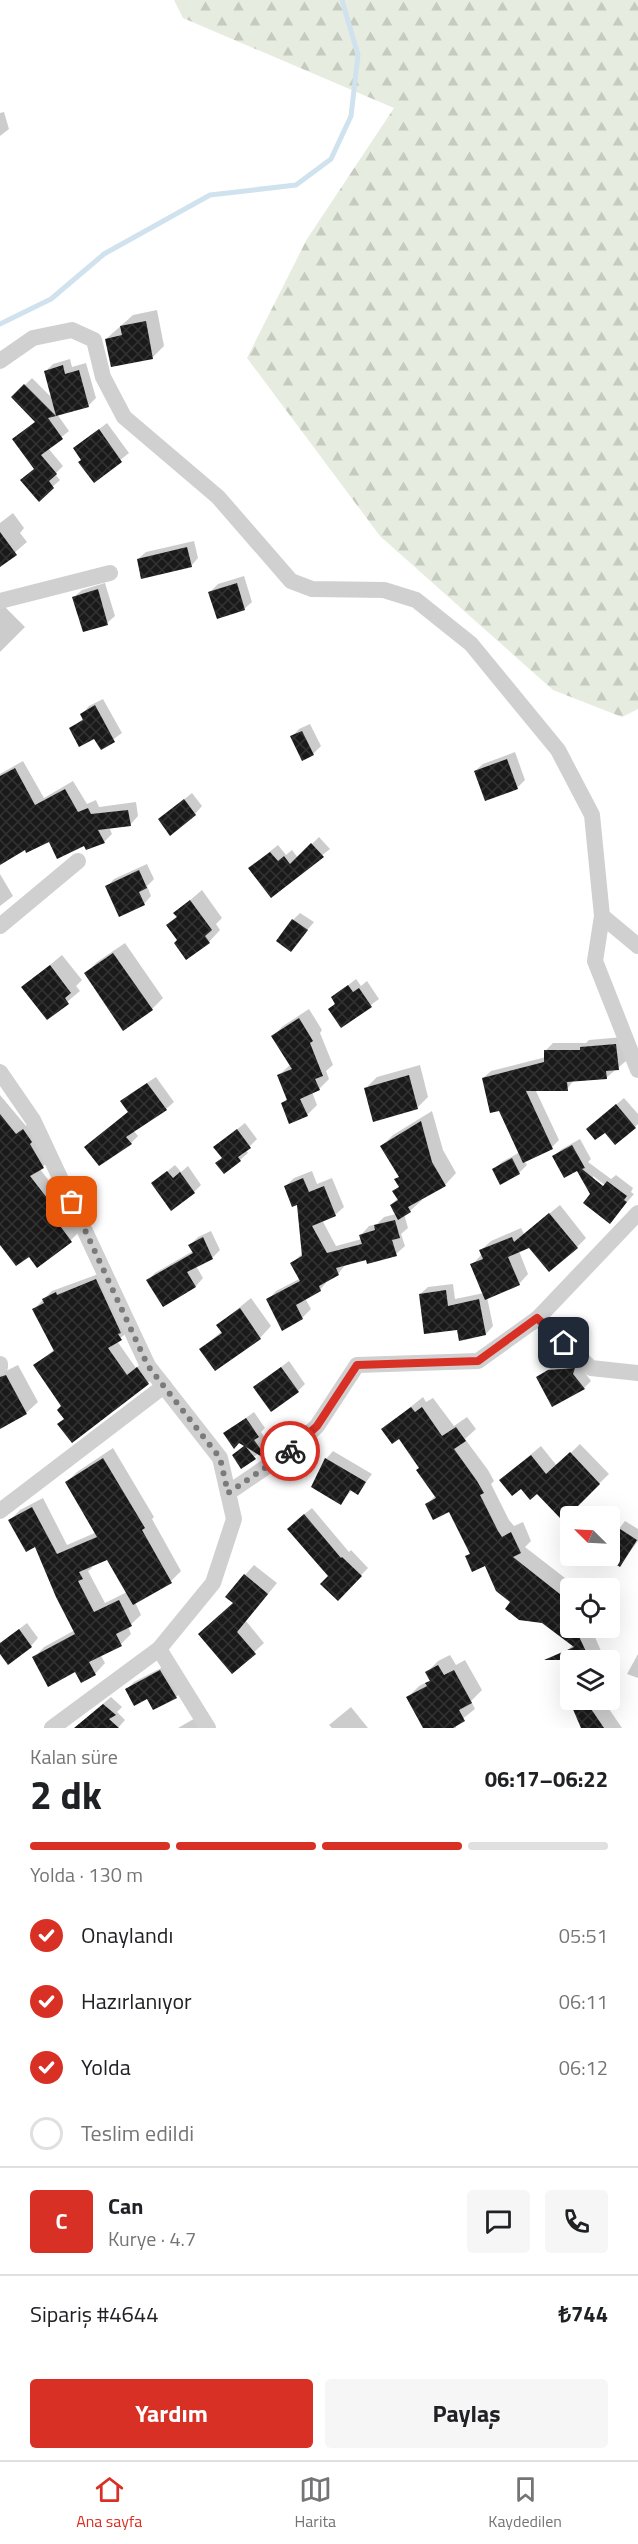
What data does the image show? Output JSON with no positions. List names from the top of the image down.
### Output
{
  "north": "top left",
  "page": {
    "heading": ["2 dk", "Kalan süre", "06:17–06:22"],
    "panel": [
      "Can",
      "Kurye · 4.7",
      "Sipariş #4644",
      "₺744"
    ],
    "bar": "Yolda · 130 m",
    "list": [
      ["Onaylandı", "05:51"],
      ["Hazırlanıyor", "06:11"],
      ["Yolda", "06:12"],
      "Teslim edildi"
    ],
    "round": "C",
    "buttons": ["Yardım", "Paylaş"],
    "tabs": ["Ana sayfa", "Harita", "Kaydedilen"]
  }
}
